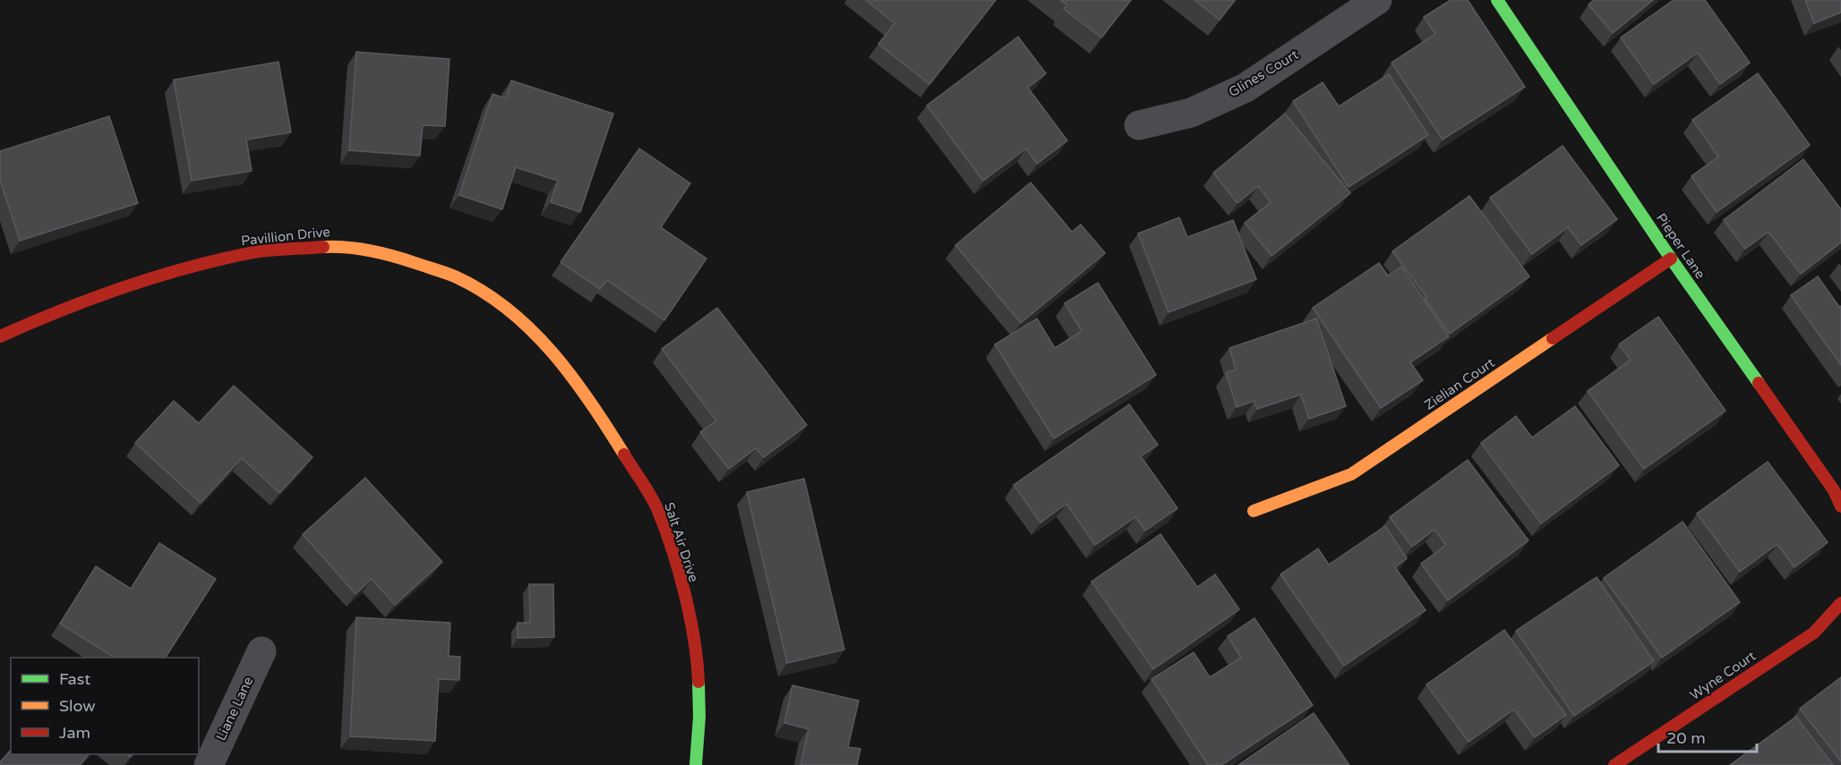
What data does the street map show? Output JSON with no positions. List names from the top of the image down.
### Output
{
  "streets": {
    "street": [
      "Glines Court",
      "Pavillion Drive",
      "Pieper Lane",
      "Zielian Court",
      "Salt Air Drive",
      "Wyne Court",
      "Liane Lane"
    ]
  },
  "crossings": [
    ["Pavillion Drive", "Salt Air Drive"],
    ["Pieper Lane", "Zielian Court"]
  ],
  "legend": ["Fast", "Slow", "Jam"],
  "scale_bar": "20 m"
}
